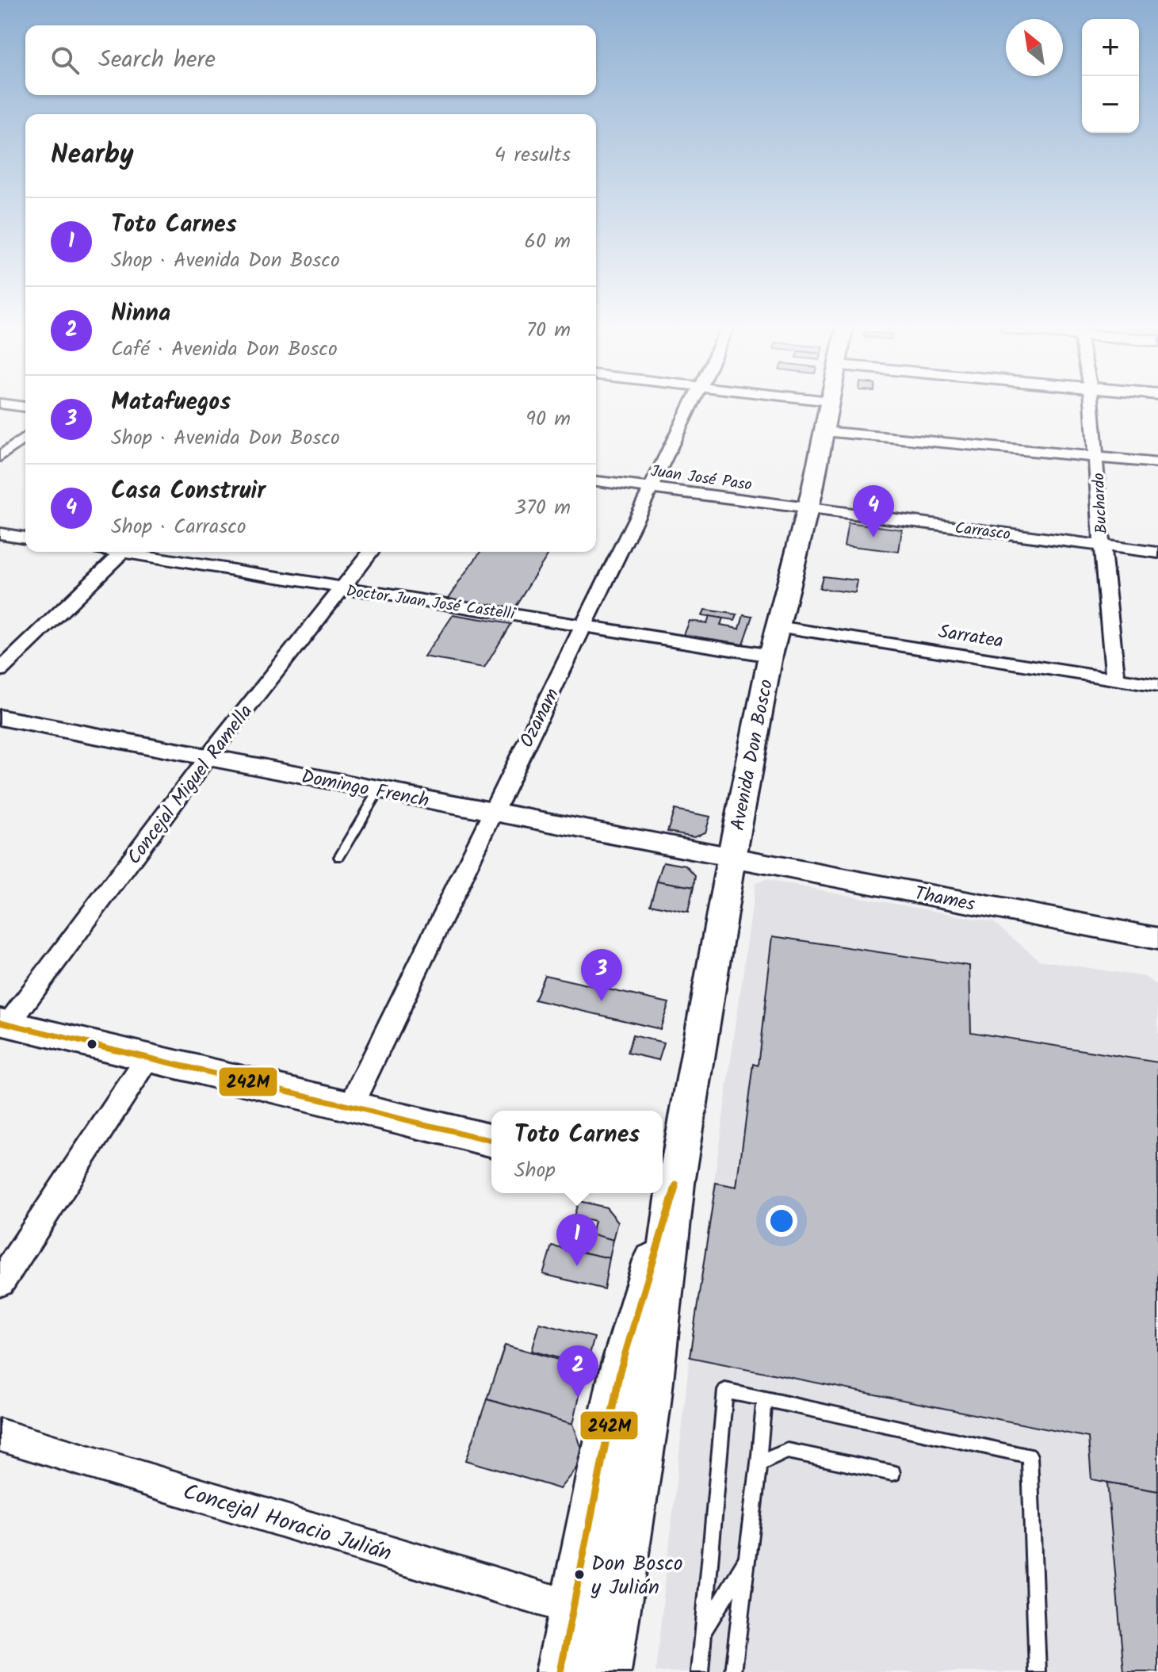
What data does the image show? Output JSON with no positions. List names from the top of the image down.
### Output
{
  "streets": {
    "main road": ["Avenida Don Bosco"],
    "street": [
      "Juan José Paso",
      "Buchardo",
      "Carrasco",
      "Doctor Juan José Castelli",
      "Sarratea",
      "Ozanam",
      "Concejal Miguel Ramella",
      "Domingo French",
      "Thames",
      "Concejal Horacio Julián"
    ]
  },
  "crossings": [
    ["Juan José Paso", "Carrasco"],
    ["Juan José Paso", "Ozanam"],
    ["Juan José Paso", "Avenida Don Bosco"],
    ["Buchardo", "Carrasco"],
    ["Buchardo", "Sarratea"],
    ["Carrasco", "Avenida Don Bosco"],
    ["Doctor Juan José Castelli", "Ozanam"],
    ["Doctor Juan José Castelli", "Avenida Don Bosco"],
    ["Doctor Juan José Castelli", "Concejal Miguel Ramella"],
    ["Sarratea", "Avenida Don Bosco"],
    ["Ozanam", "Domingo French"],
    ["Avenida Don Bosco", "Domingo French"],
    ["Avenida Don Bosco", "Thames"],
    ["Avenida Don Bosco", "Concejal Horacio Julián"],
    ["Concejal Miguel Ramella", "Domingo French"],
    ["Domingo French", "Thames"]
  ],
  "places": ["Don Bosco y Julián"],
  "lines": ["transit line 242M"],
  "north": "top left",
  "page": {
    "map_buttons": ["+", "−"],
    "search": "Search here",
    "heading": ["Nearby", "4 results"],
    "list": [
      {
        "mark": "1",
        "name": "Toto Carnes",
        "note": "Shop · Avenida Don Bosco",
        "value": "60 m"
      },
      {
        "mark": "2",
        "name": "Ninna",
        "note": "Café · Avenida Don Bosco",
        "value": "70 m"
      },
      {
        "mark": "3",
        "name": "Matafuegos",
        "note": "Shop · Avenida Don Bosco",
        "value": "90 m"
      },
      {
        "mark": "4",
        "name": "Casa Construir",
        "note": "Shop · Carrasco",
        "value": "370 m"
      }
    ],
    "pins": [
      "4",
      "3",
      "1",
      "2"
    ],
    "popup": ["Toto Carnes", "Shop"]
  }
}
